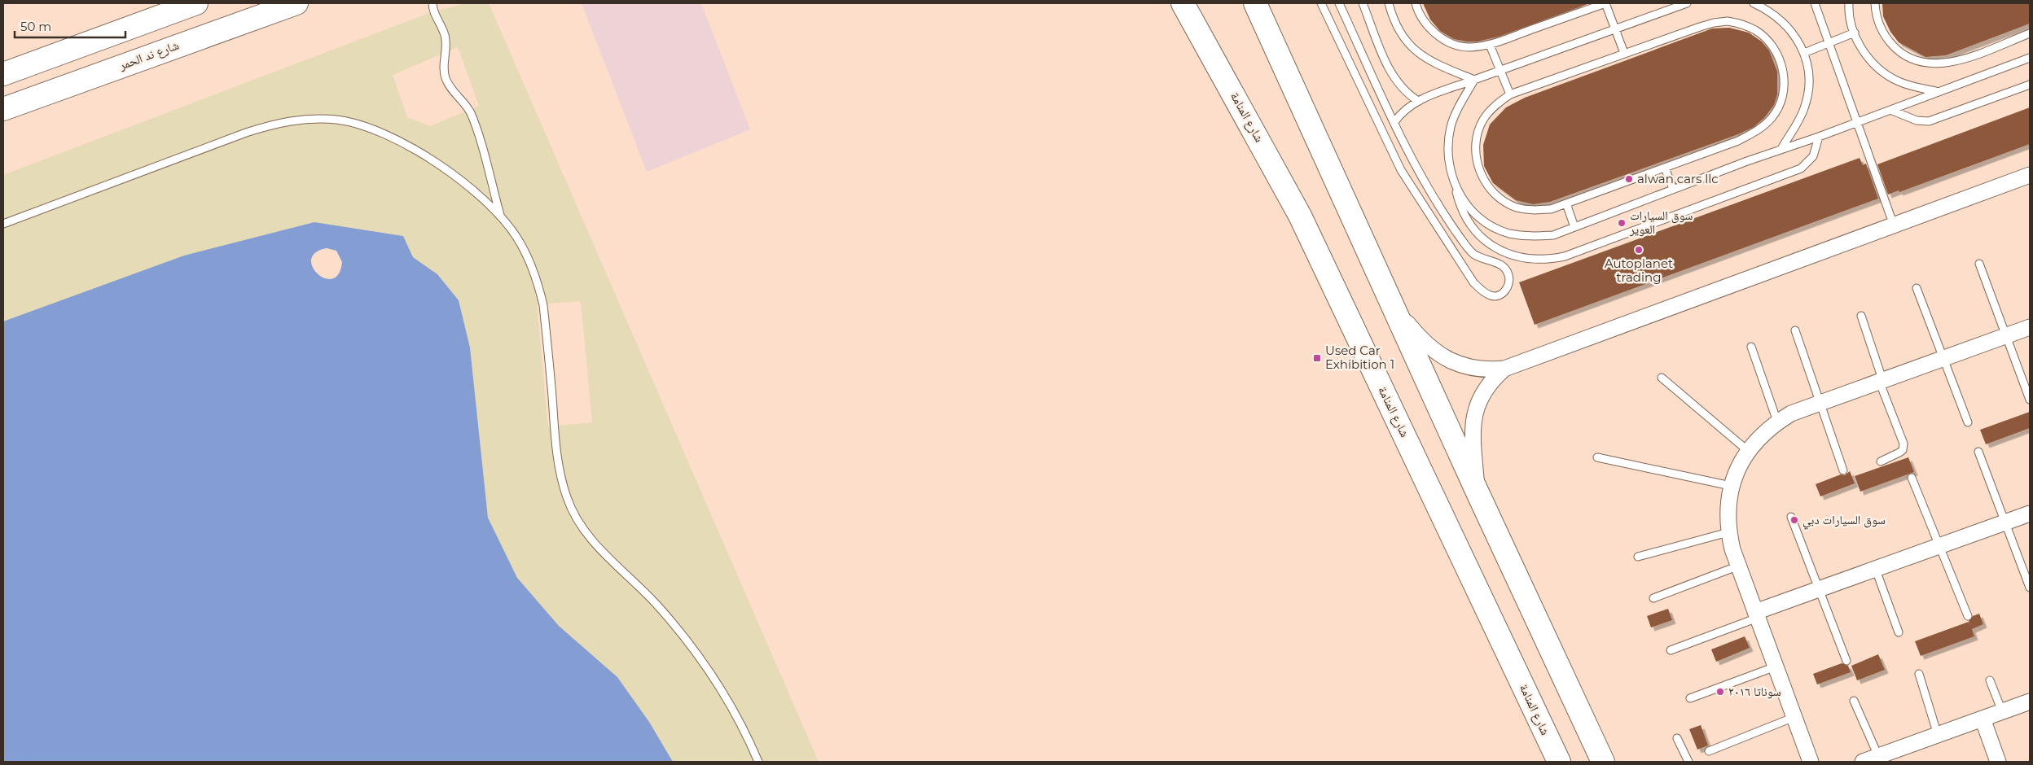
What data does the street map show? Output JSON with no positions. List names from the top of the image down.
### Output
{
  "streets": {
    "main road": ["شارع ند الحمر", "شارع المنامة"]
  },
  "places": {
    "other": [
      "alwan cars llc",
      "سوق السيارات العوير",
      "Autoplanet trading",
      "سوق السيارات دبي",
      "سوناتا ٢٠١٦"
    ],
    "transit": ["Used Car Exhibition 1"]
  },
  "scale_bar": "50 m"
}
